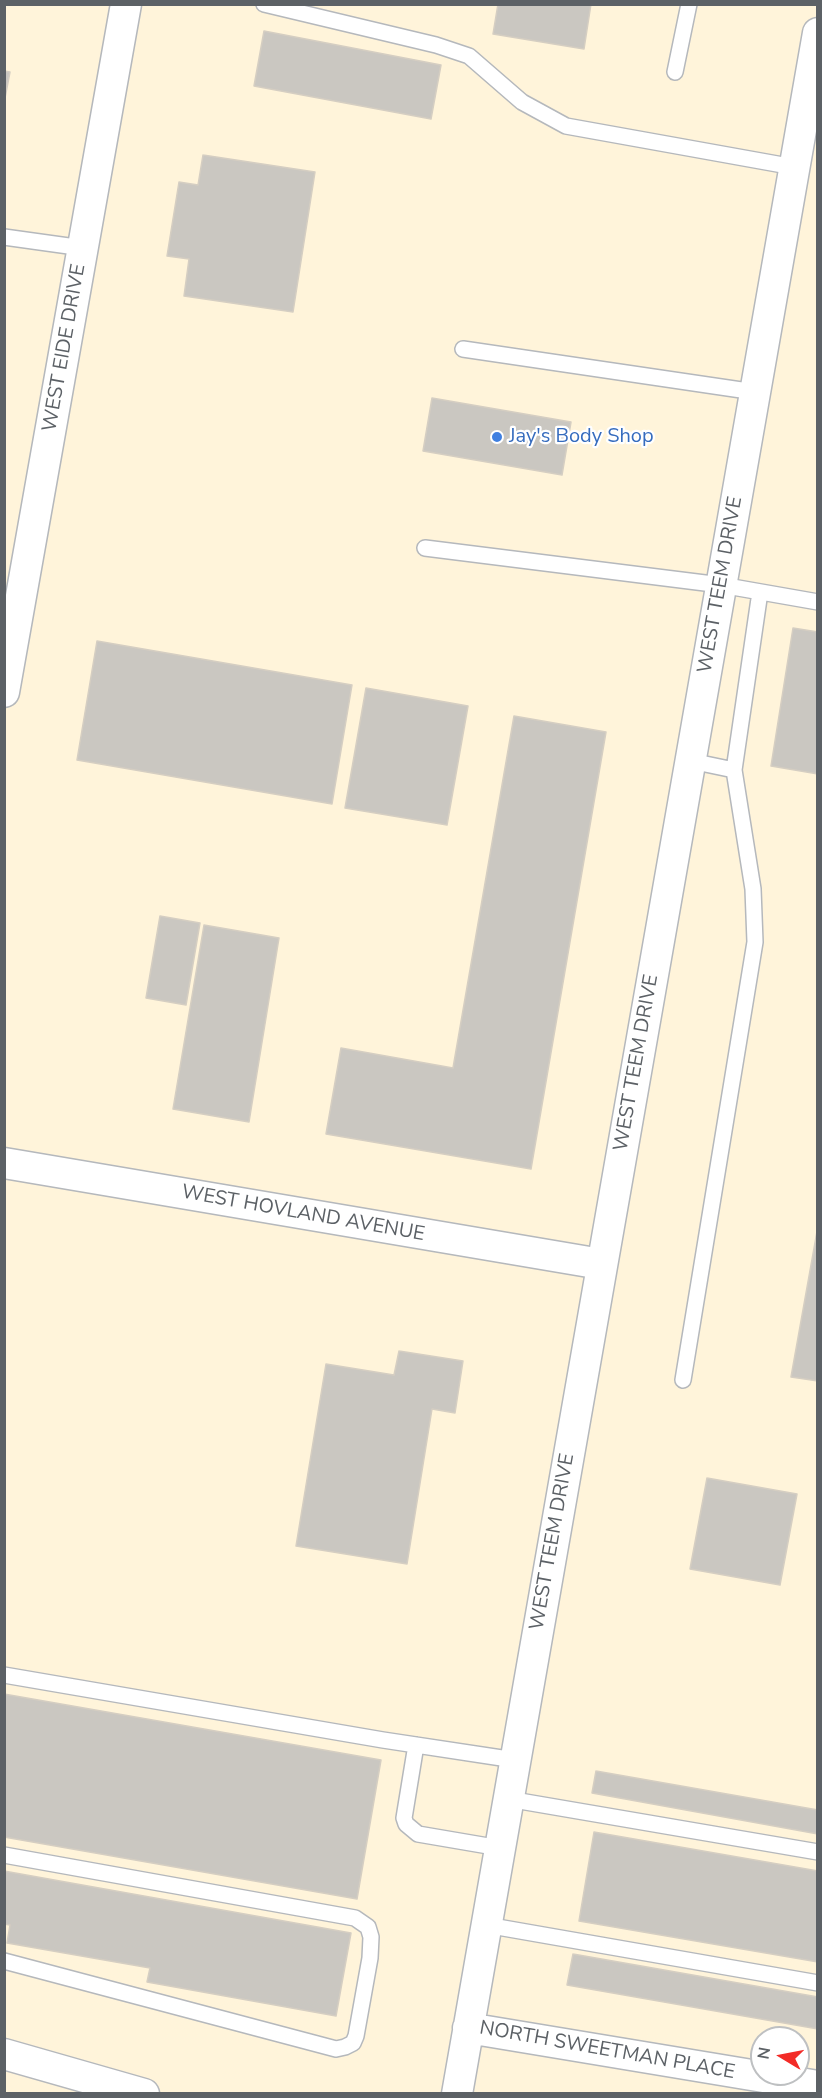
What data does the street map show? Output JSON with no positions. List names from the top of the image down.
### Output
{
  "streets": {
    "street": [
      "WEST EIDE DRIVE",
      "WEST TEEM DRIVE",
      "WEST HOVLAND AVENUE",
      "NORTH SWEETMAN PLACE"
    ]
  },
  "crossings": [
    ["WEST TEEM DRIVE", "WEST HOVLAND AVENUE"],
    ["WEST TEEM DRIVE", "NORTH SWEETMAN PLACE"]
  ],
  "places": ["Jay's Body Shop"],
  "north": "left"
}
